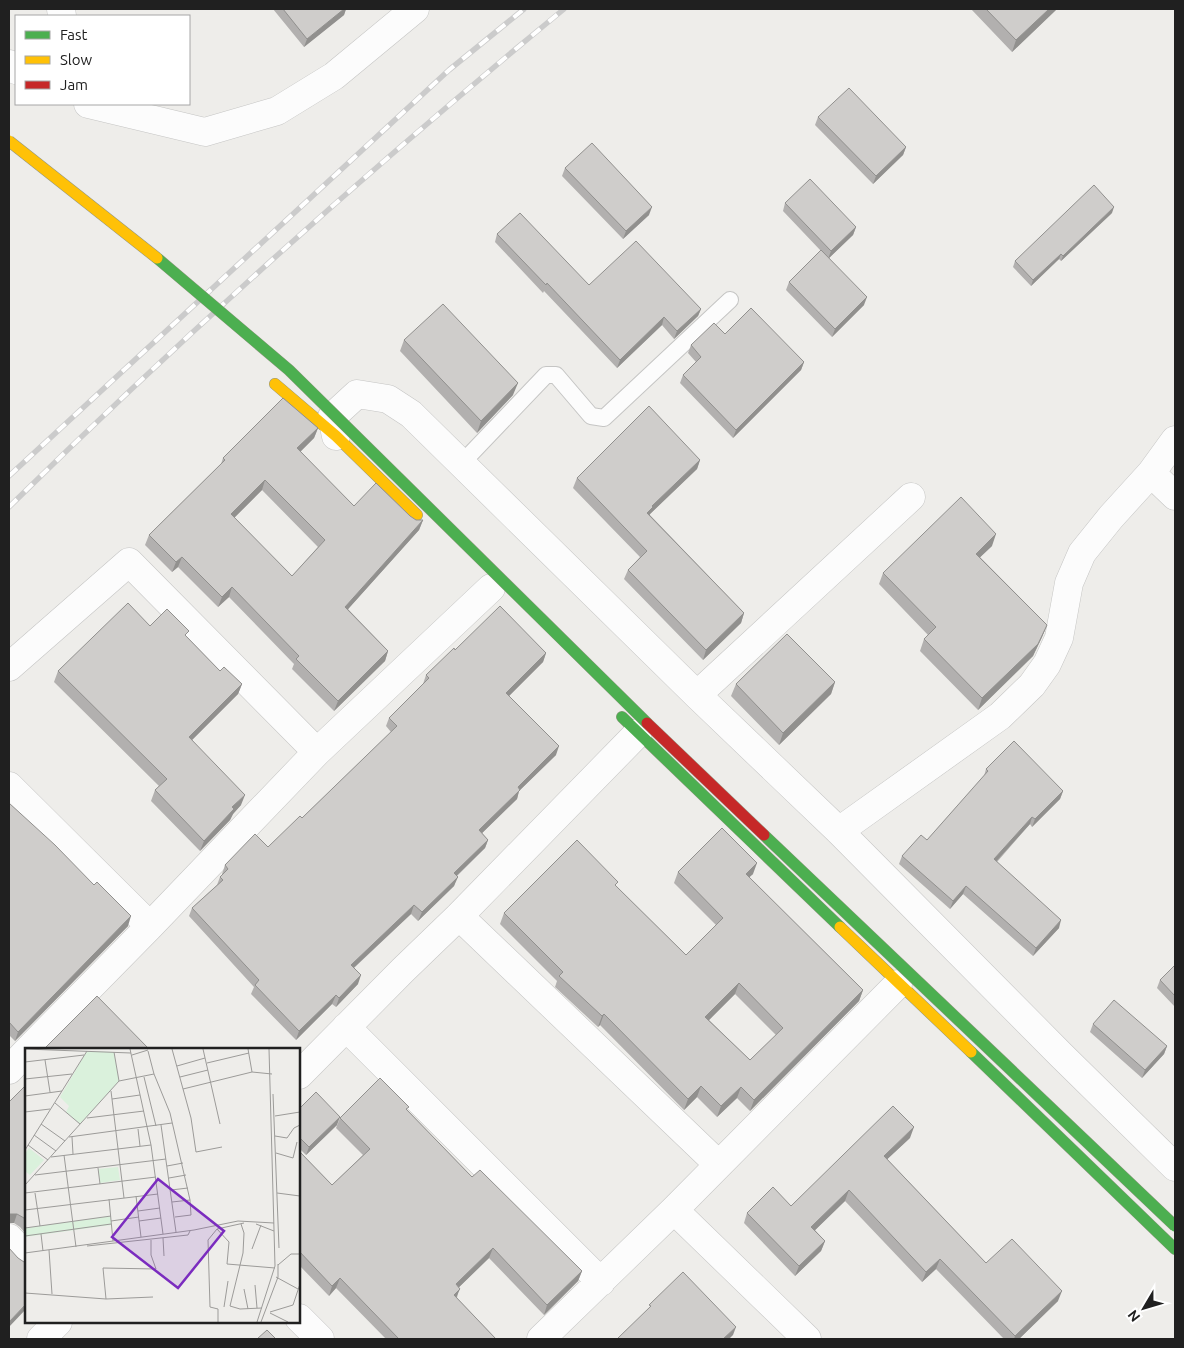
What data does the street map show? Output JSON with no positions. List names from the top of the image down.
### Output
{
  "legend": ["Fast", "Slow", "Jam"],
  "north": "bottom left"
}
